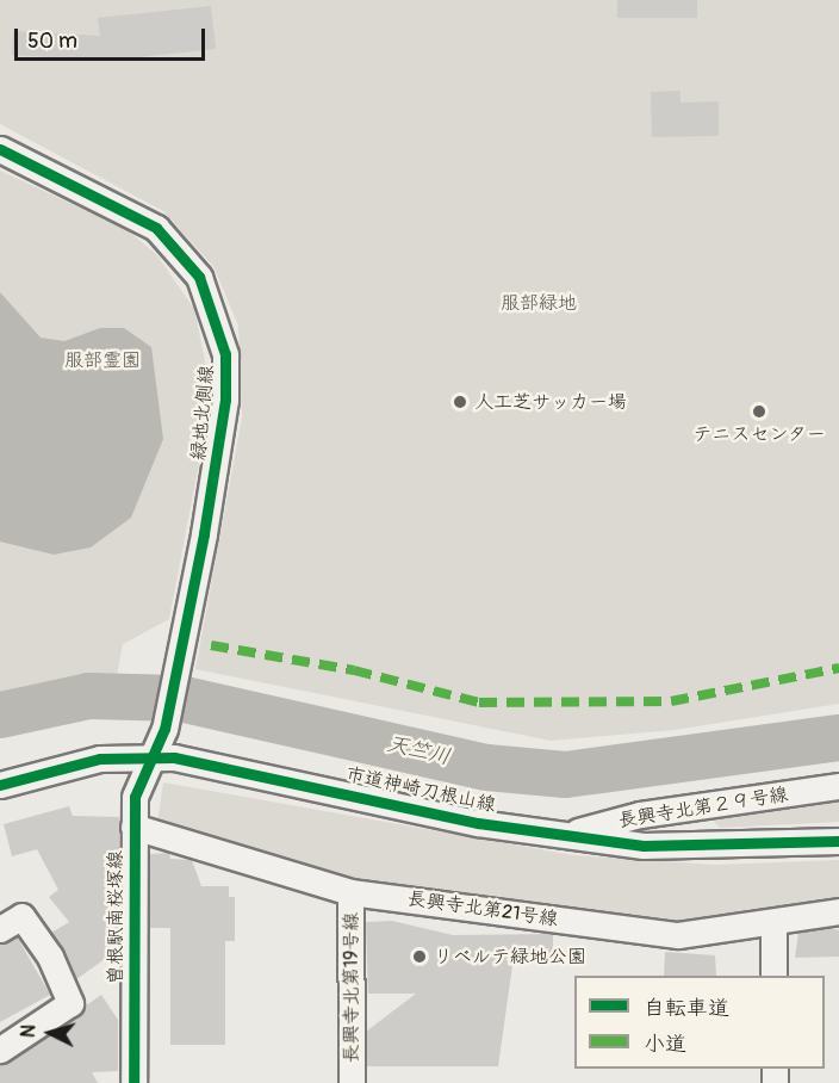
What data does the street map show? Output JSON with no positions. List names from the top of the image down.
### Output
{
  "streets": {
    "street": [
      "緑地北側線",
      "市道神崎刀根山線",
      "長興寺北第２９号線",
      "長興寺北第21号線",
      "曽根駅南桜塚線",
      "長興寺北第19号線"
    ]
  },
  "crossings": [
    ["緑地北側線", "市道神崎刀根山線"],
    ["緑地北側線", "曽根駅南桜塚線"],
    ["市道神崎刀根山線", "長興寺北第２９号線"],
    ["市道神崎刀根山線", "曽根駅南桜塚線"],
    ["長興寺北第21号線", "曽根駅南桜塚線"],
    ["長興寺北第21号線", "長興寺北第19号線"]
  ],
  "water": ["天竺川"],
  "parks": ["服部緑地", "服部霊園"],
  "places": ["人工芝サッカー場", "テニスセンター", "リベルテ緑地公園"],
  "legend": ["自転車道", "小道"],
  "scale_bar": "50 m",
  "north": "left"
}
